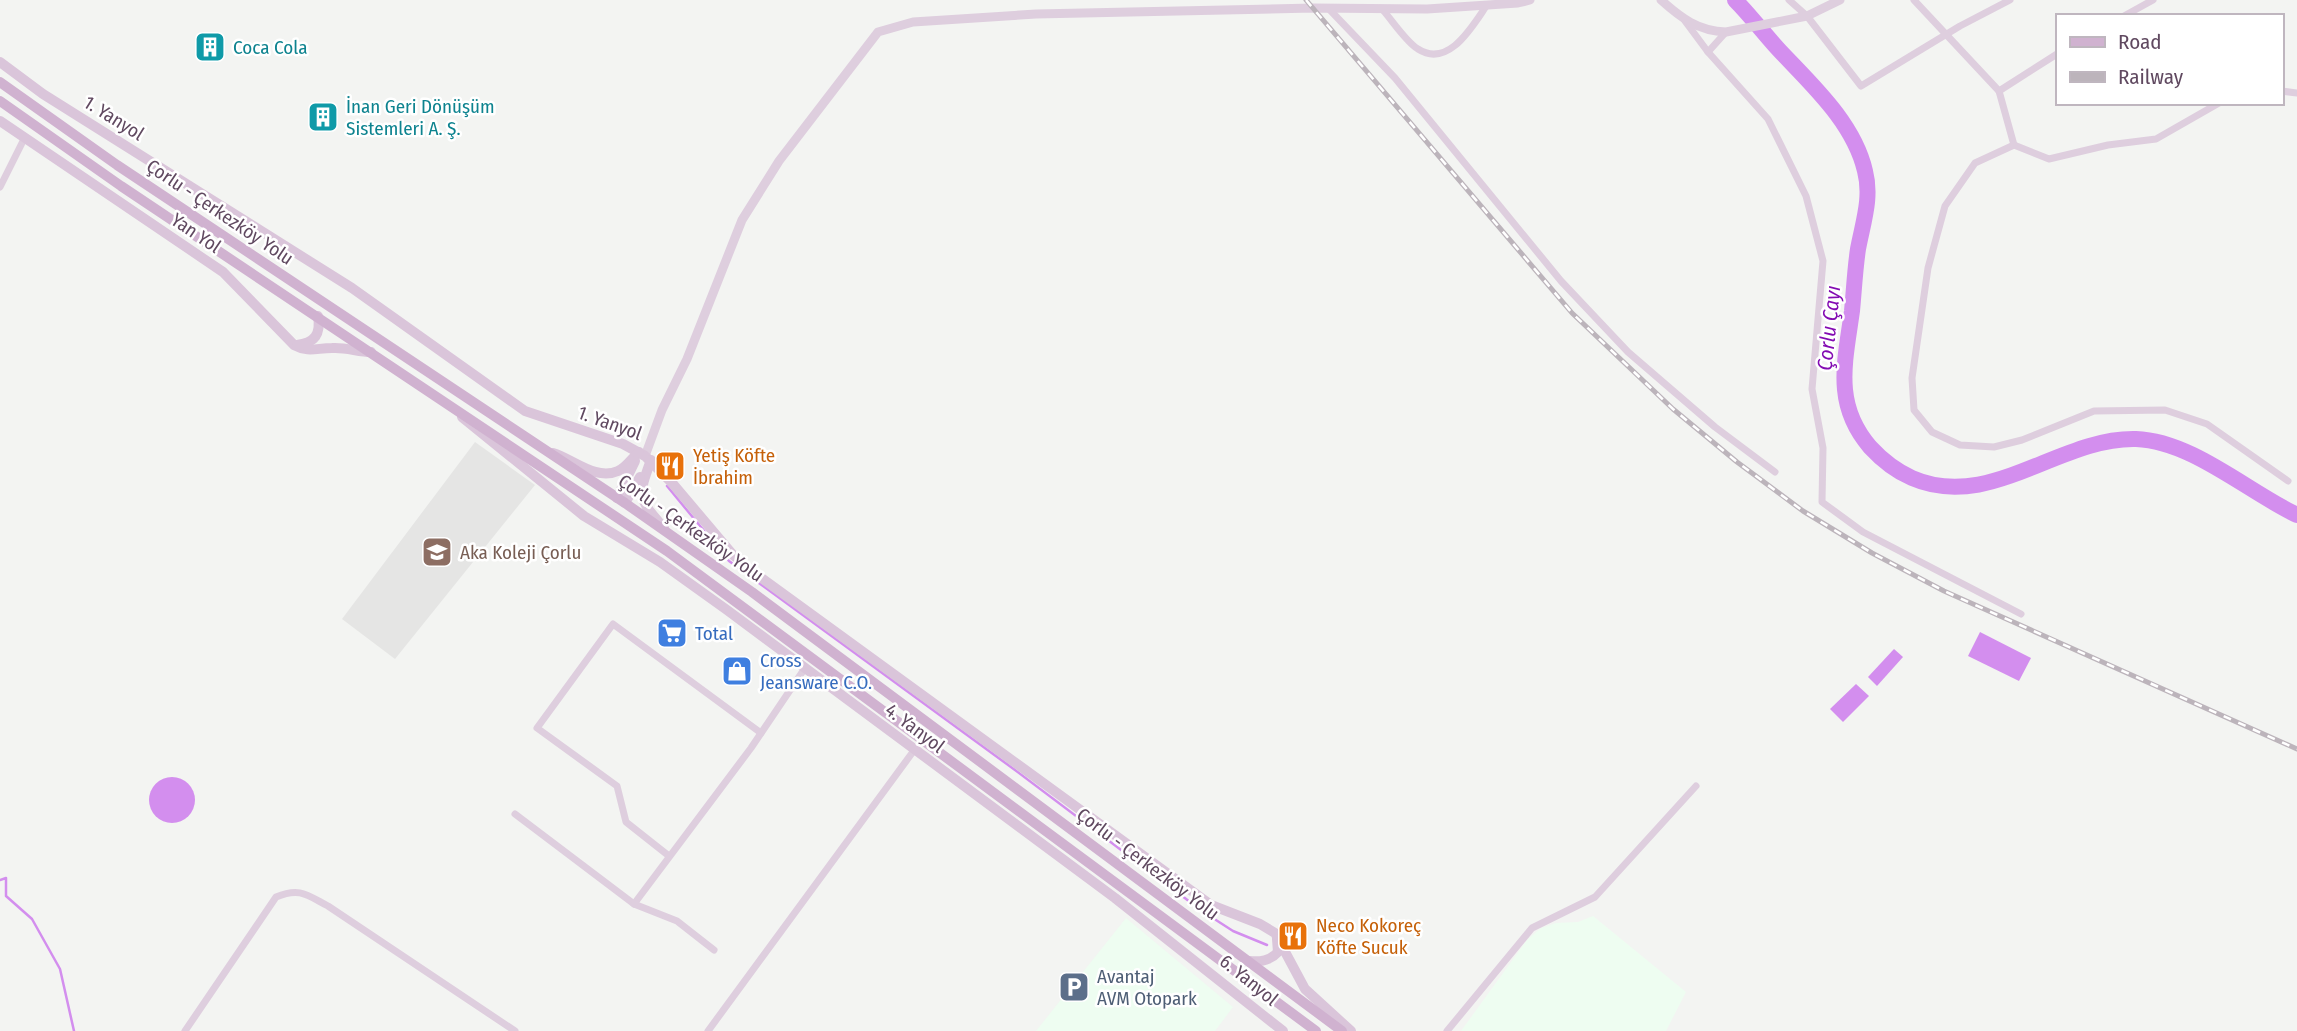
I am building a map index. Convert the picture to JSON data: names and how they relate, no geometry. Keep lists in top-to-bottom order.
{
  "streets": {
    "main road": [
      "1. Yanyol",
      "Çorlu - Çerkezköy Yolu",
      "Yan Yol",
      "4. Yanyol",
      "6. Yanyol"
    ]
  },
  "crossings": [
    ["Çorlu - Çerkezköy Yolu", "4. Yanyol"],
    ["4. Yanyol", "6. Yanyol"]
  ],
  "water": ["Çorlu Çayı"],
  "places": {
    "building": ["Coca Cola", "İnan Geri Dönüşüm Sistemleri A. Ş."],
    "restaurant": ["Yetiş Köfte İbrahim", "Neco Kokoreç Köfte Sucuk"],
    "school or university": ["Aka Koleji Çorlu"],
    "supermarket": ["Total"],
    "shop": ["Cross Jeansware C.O."],
    "parking": ["Avantaj AVM Otopark"]
  },
  "legend": ["Road", "Railway"]
}
